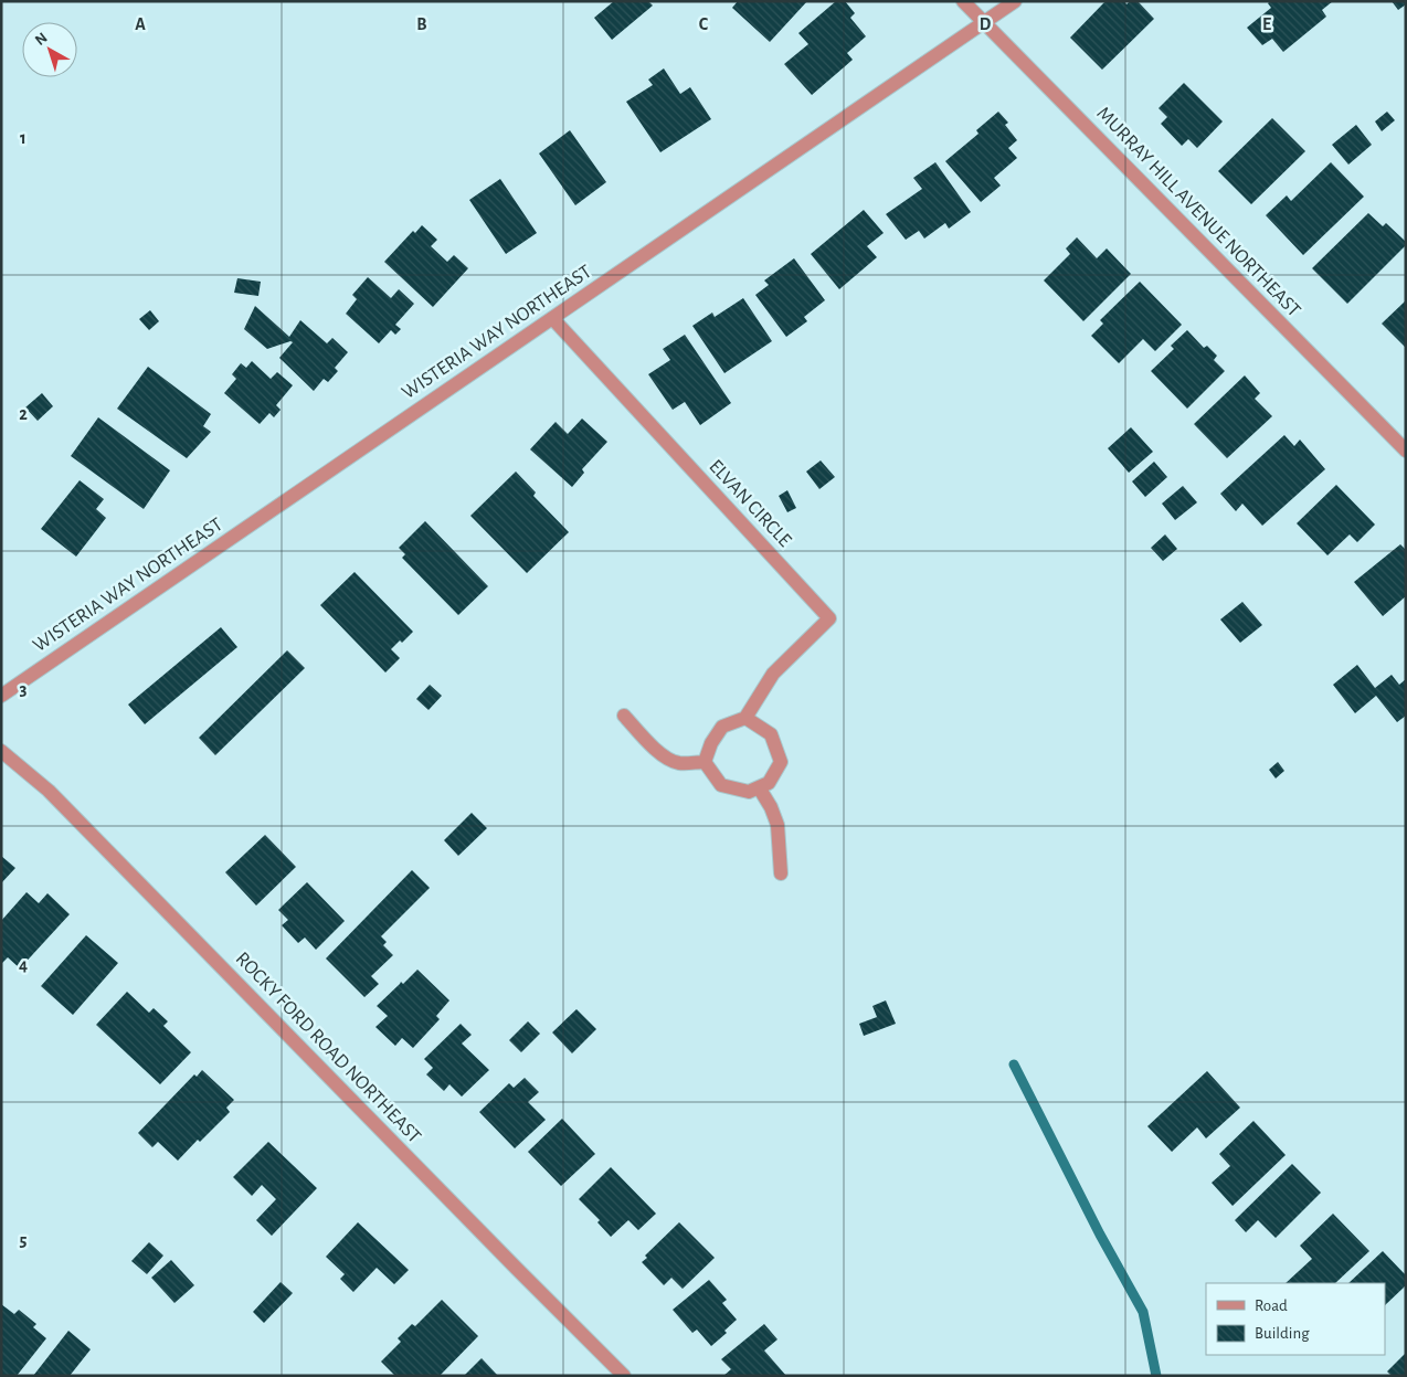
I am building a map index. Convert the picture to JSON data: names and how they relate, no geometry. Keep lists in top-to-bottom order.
{
  "streets": {
    "street": [
      "MURRAY HILL AVENUE NORTHEAST",
      "WISTERIA WAY NORTHEAST",
      "ELVAN CIRCLE",
      "ROCKY FORD ROAD NORTHEAST"
    ]
  },
  "crossings": [
    ["MURRAY HILL AVENUE NORTHEAST", "WISTERIA WAY NORTHEAST"],
    ["WISTERIA WAY NORTHEAST", "ELVAN CIRCLE"]
  ],
  "legend": ["Road", "Building"],
  "north": "top left",
  "grid": {
    "columns": [
      "A",
      "B",
      "C",
      "D",
      "E"
    ],
    "rows": [
      "1",
      "2",
      "3",
      "4",
      "5"
    ]
  }
}
